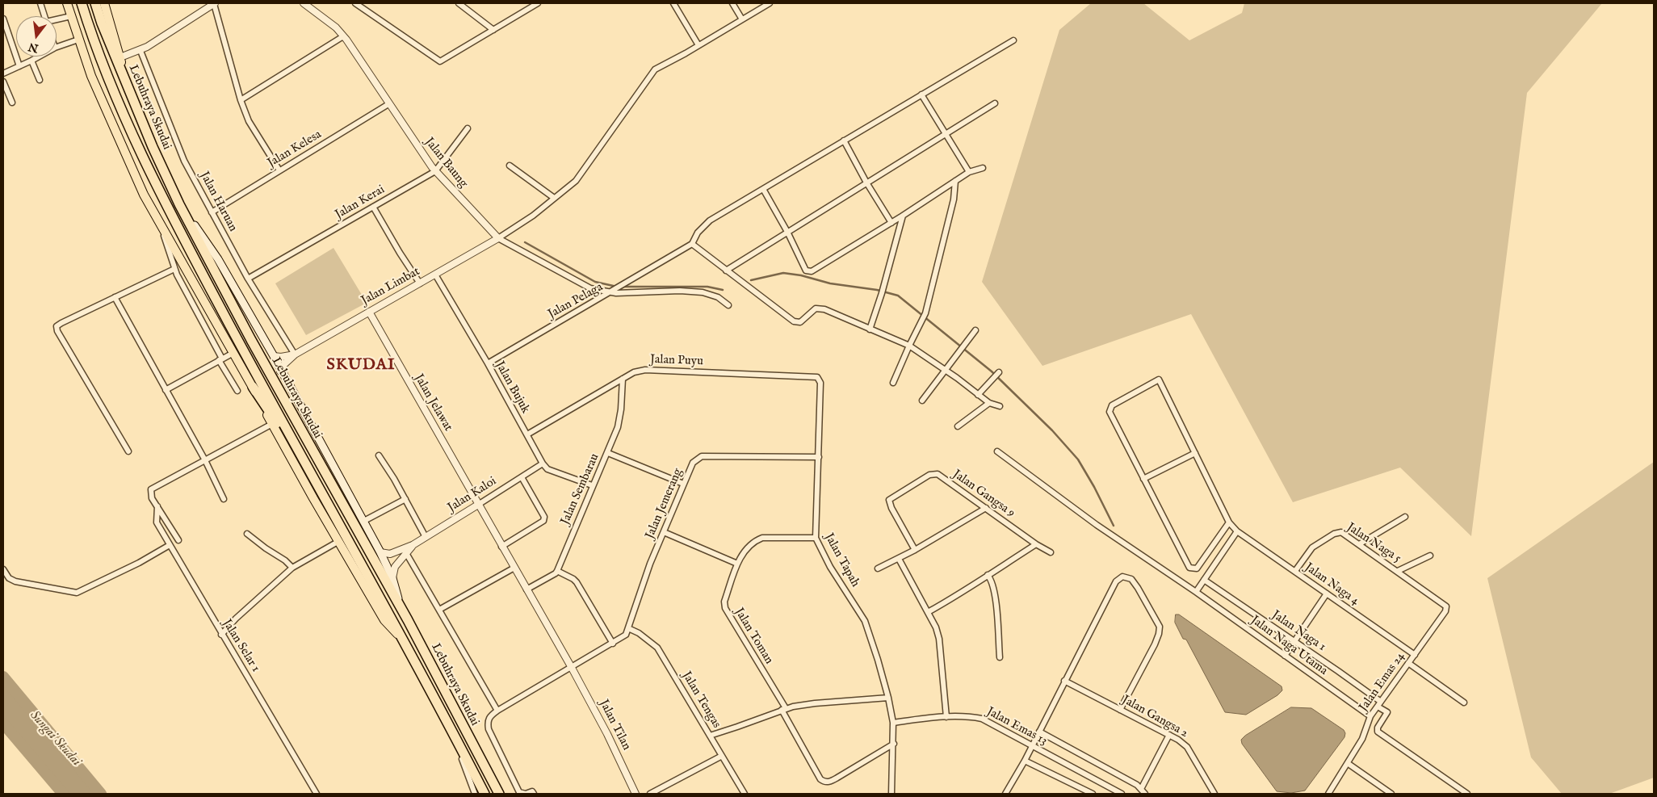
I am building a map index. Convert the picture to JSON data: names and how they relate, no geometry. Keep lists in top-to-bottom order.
{
  "streets": {
    "highway": ["Lebuhraya Skudai"],
    "street": [
      "Jalan Kelesa",
      "Jalan Baung",
      "Jalan Haruan",
      "Jalan Kerai",
      "Jalan Limbat",
      "Jalan Pelaga",
      "Jalan Puyu",
      "Jalan Bujuk",
      "Jalan Jelawat",
      "Jalan Sembarau",
      "Jalan Gangsa 9",
      "Jalan Kaloi",
      "Jalan Jemerang",
      "Jalan Naga 5",
      "Jalan Tapah",
      "Jalan Naga 4",
      "Jalan Naga 1",
      "Jalan Toman",
      "Jalan Selar 1",
      "Jalan Naga Utama",
      "Jalan Emas 24",
      "Jalan Tengas",
      "Jalan Gangsa 2",
      "Jalan Tilan",
      "Jalan Emas 13"
    ]
  },
  "crossings": [
    ["Jalan Kelesa", "Jalan Baung"],
    ["Jalan Kelesa", "Jalan Haruan"],
    ["Jalan Baung", "Jalan Kerai"],
    ["Jalan Baung", "Jalan Limbat"],
    ["Jalan Baung", "Jalan Pelaga"],
    ["Jalan Haruan", "Jalan Kerai"],
    ["Jalan Haruan", "Jalan Limbat"],
    ["Jalan Limbat", "Jalan Bujuk"],
    ["Jalan Limbat", "Jalan Jelawat"],
    ["Jalan Pelaga", "Jalan Bujuk"],
    ["Jalan Puyu", "Jalan Bujuk"],
    ["Jalan Puyu", "Jalan Sembarau"],
    ["Jalan Puyu", "Jalan Tapah"],
    ["Jalan Bujuk", "Jalan Kaloi"],
    ["Jalan Jelawat", "Jalan Kaloi"],
    ["Jalan Jelawat", "Jalan Tilan"],
    ["Jalan Jemerang", "Jalan Tapah"],
    ["Jalan Jemerang", "Jalan Tengas"],
    ["Jalan Naga 5", "Jalan Naga 4"],
    ["Jalan Naga 5", "Jalan Emas 24"],
    ["Jalan Tapah", "Jalan Toman"],
    ["Jalan Tapah", "Jalan Emas 13"],
    ["Jalan Naga 4", "Jalan Emas 24"],
    ["Jalan Naga 1", "Jalan Emas 24"],
    ["Jalan Naga Utama", "Jalan Emas 24"]
  ],
  "districts": ["SKUDAI"],
  "water": ["Sungai Skudai"],
  "north": "bottom"
}
